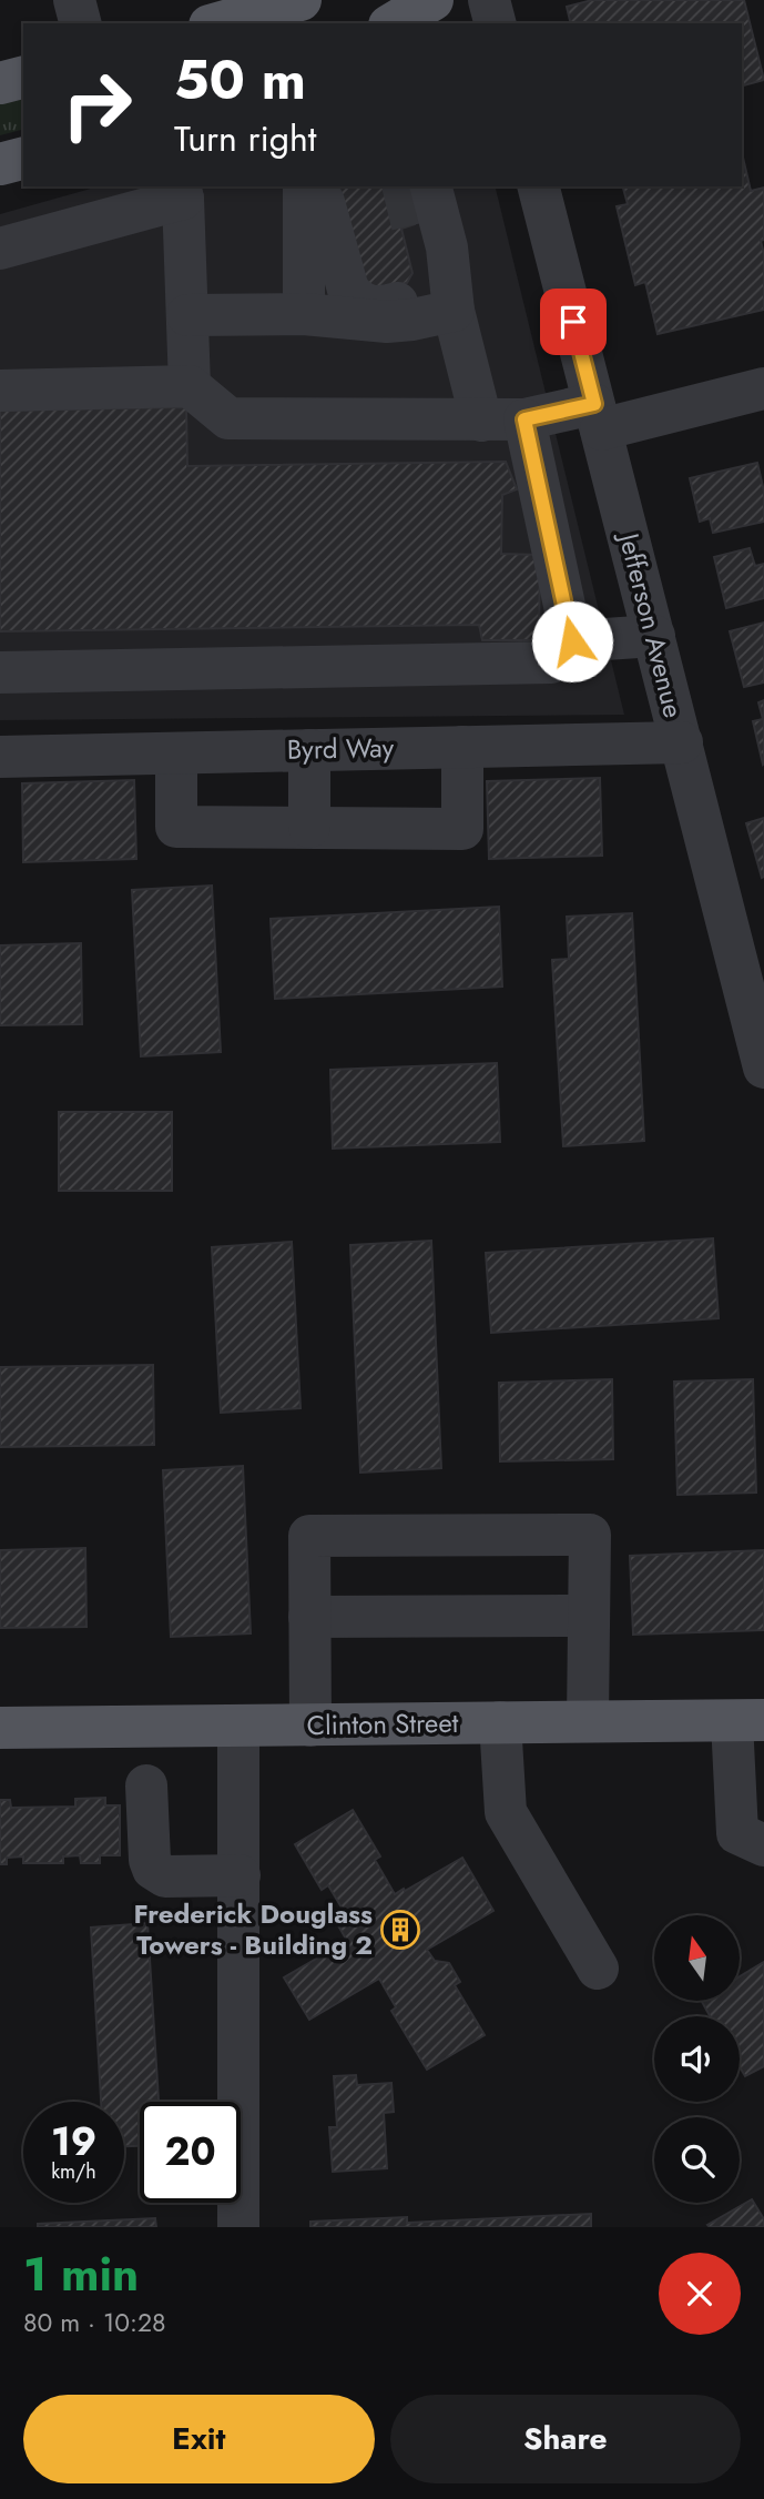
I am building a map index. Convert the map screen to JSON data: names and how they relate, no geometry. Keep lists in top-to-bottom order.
{
  "streets": {
    "main road": ["Clinton Street"],
    "street": ["Jefferson Avenue", "Byrd Way"]
  },
  "crossings": [
    ["Jefferson Avenue", "Byrd Way"]
  ],
  "places": {
    "building": ["Frederick Douglass Towers - Building 2"]
  },
  "north": "top",
  "page": {
    "turn": ["50 m", "Turn right"],
    "speed": "19 km/h",
    "limit": "20",
    "heading": ["1 min", "80 m · 10:28"],
    "buttons": ["Exit", "Share"]
  }
}
